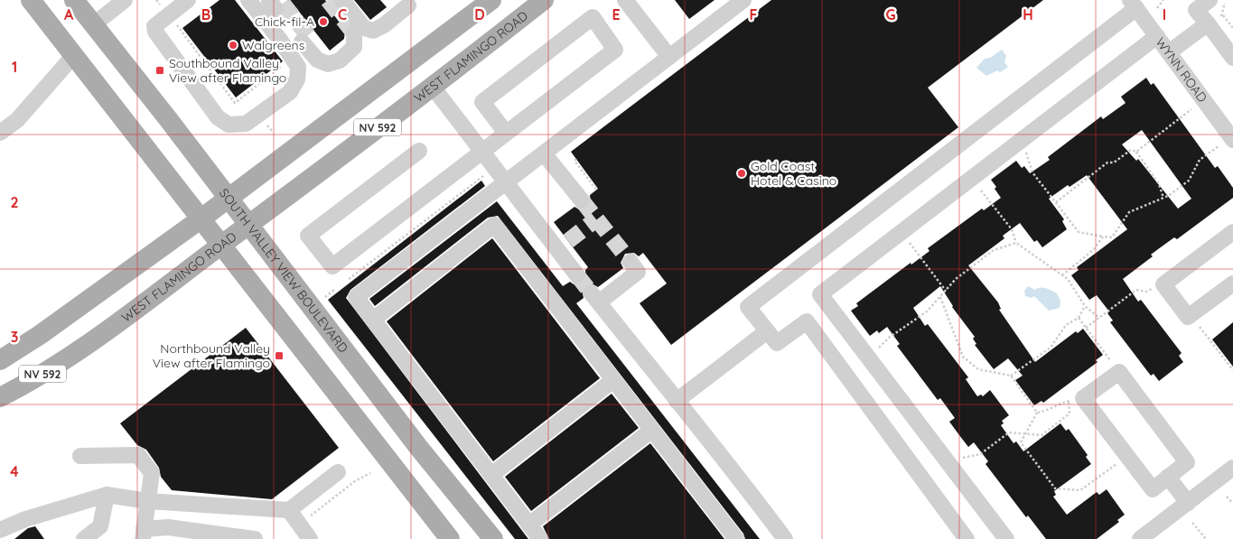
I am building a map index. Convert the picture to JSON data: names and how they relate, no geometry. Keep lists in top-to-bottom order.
{
  "streets": {
    "main road": ["WEST FLAMINGO ROAD", "NV 592", "SOUTH VALLEY VIEW BOULEVARD"],
    "street": ["WYNN ROAD"]
  },
  "crossings": [
    ["WEST FLAMINGO ROAD", "SOUTH VALLEY VIEW BOULEVARD"],
    ["NV 592", "SOUTH VALLEY VIEW BOULEVARD"]
  ],
  "places": {
    "other": ["Chick-fil-A", "Walgreens", "Gold Coast Hotel & Casino"],
    "transit": ["Southbound Valley View after Flamingo", "Northbound Valley View after Flamingo"]
  },
  "grid": {
    "columns": [
      "A",
      "B",
      "C",
      "D",
      "E",
      "F",
      "G",
      "H",
      "I"
    ],
    "rows": [
      "1",
      "2",
      "3",
      "4"
    ]
  }
}
